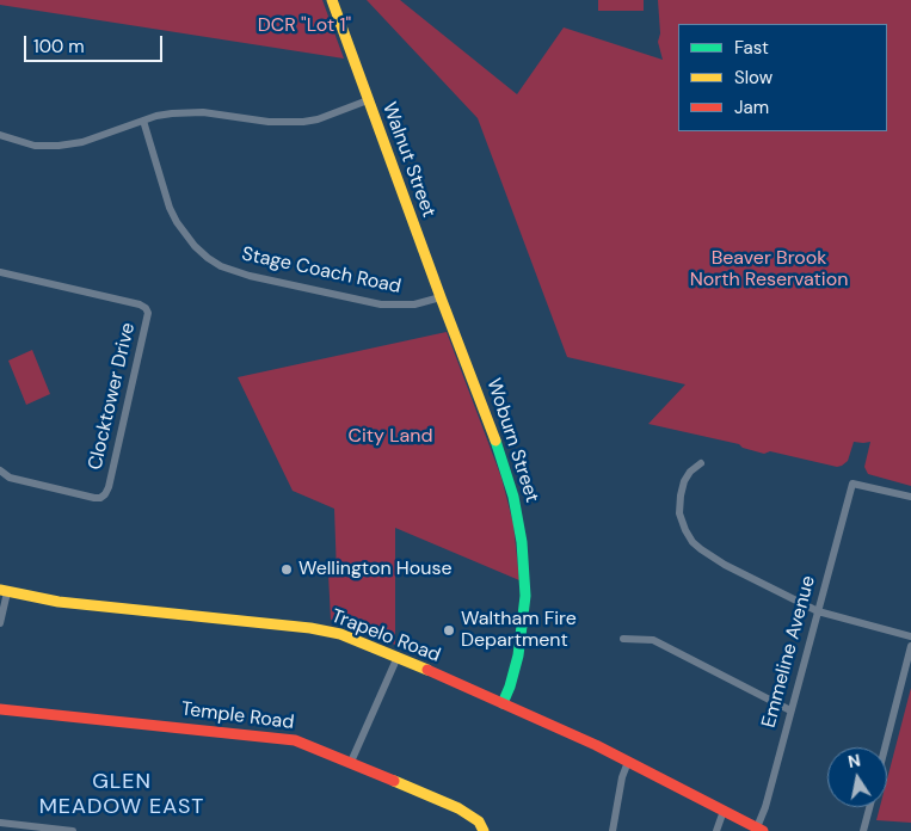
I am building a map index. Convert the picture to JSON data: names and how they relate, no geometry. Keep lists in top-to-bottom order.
{
  "streets": {
    "street": [
      "Walnut Street",
      "Stage Coach Road",
      "Clocktower Drive",
      "Woburn Street",
      "Trapelo Road",
      "Emmeline Avenue",
      "Temple Road"
    ]
  },
  "crossings": [
    ["Walnut Street", "Stage Coach Road"],
    ["Walnut Street", "Woburn Street"],
    ["Woburn Street", "Trapelo Road"],
    ["Trapelo Road", "Emmeline Avenue"]
  ],
  "districts": ["GLEN MEADOW EAST"],
  "parks": ["DCR \"Lot 1\"", "Beaver Brook North Reservation", "City Land"],
  "places": ["Wellington House", "Waltham Fire Department"],
  "legend": ["Fast", "Slow", "Jam"],
  "scale_bar": "100 m",
  "north": "top"
}
